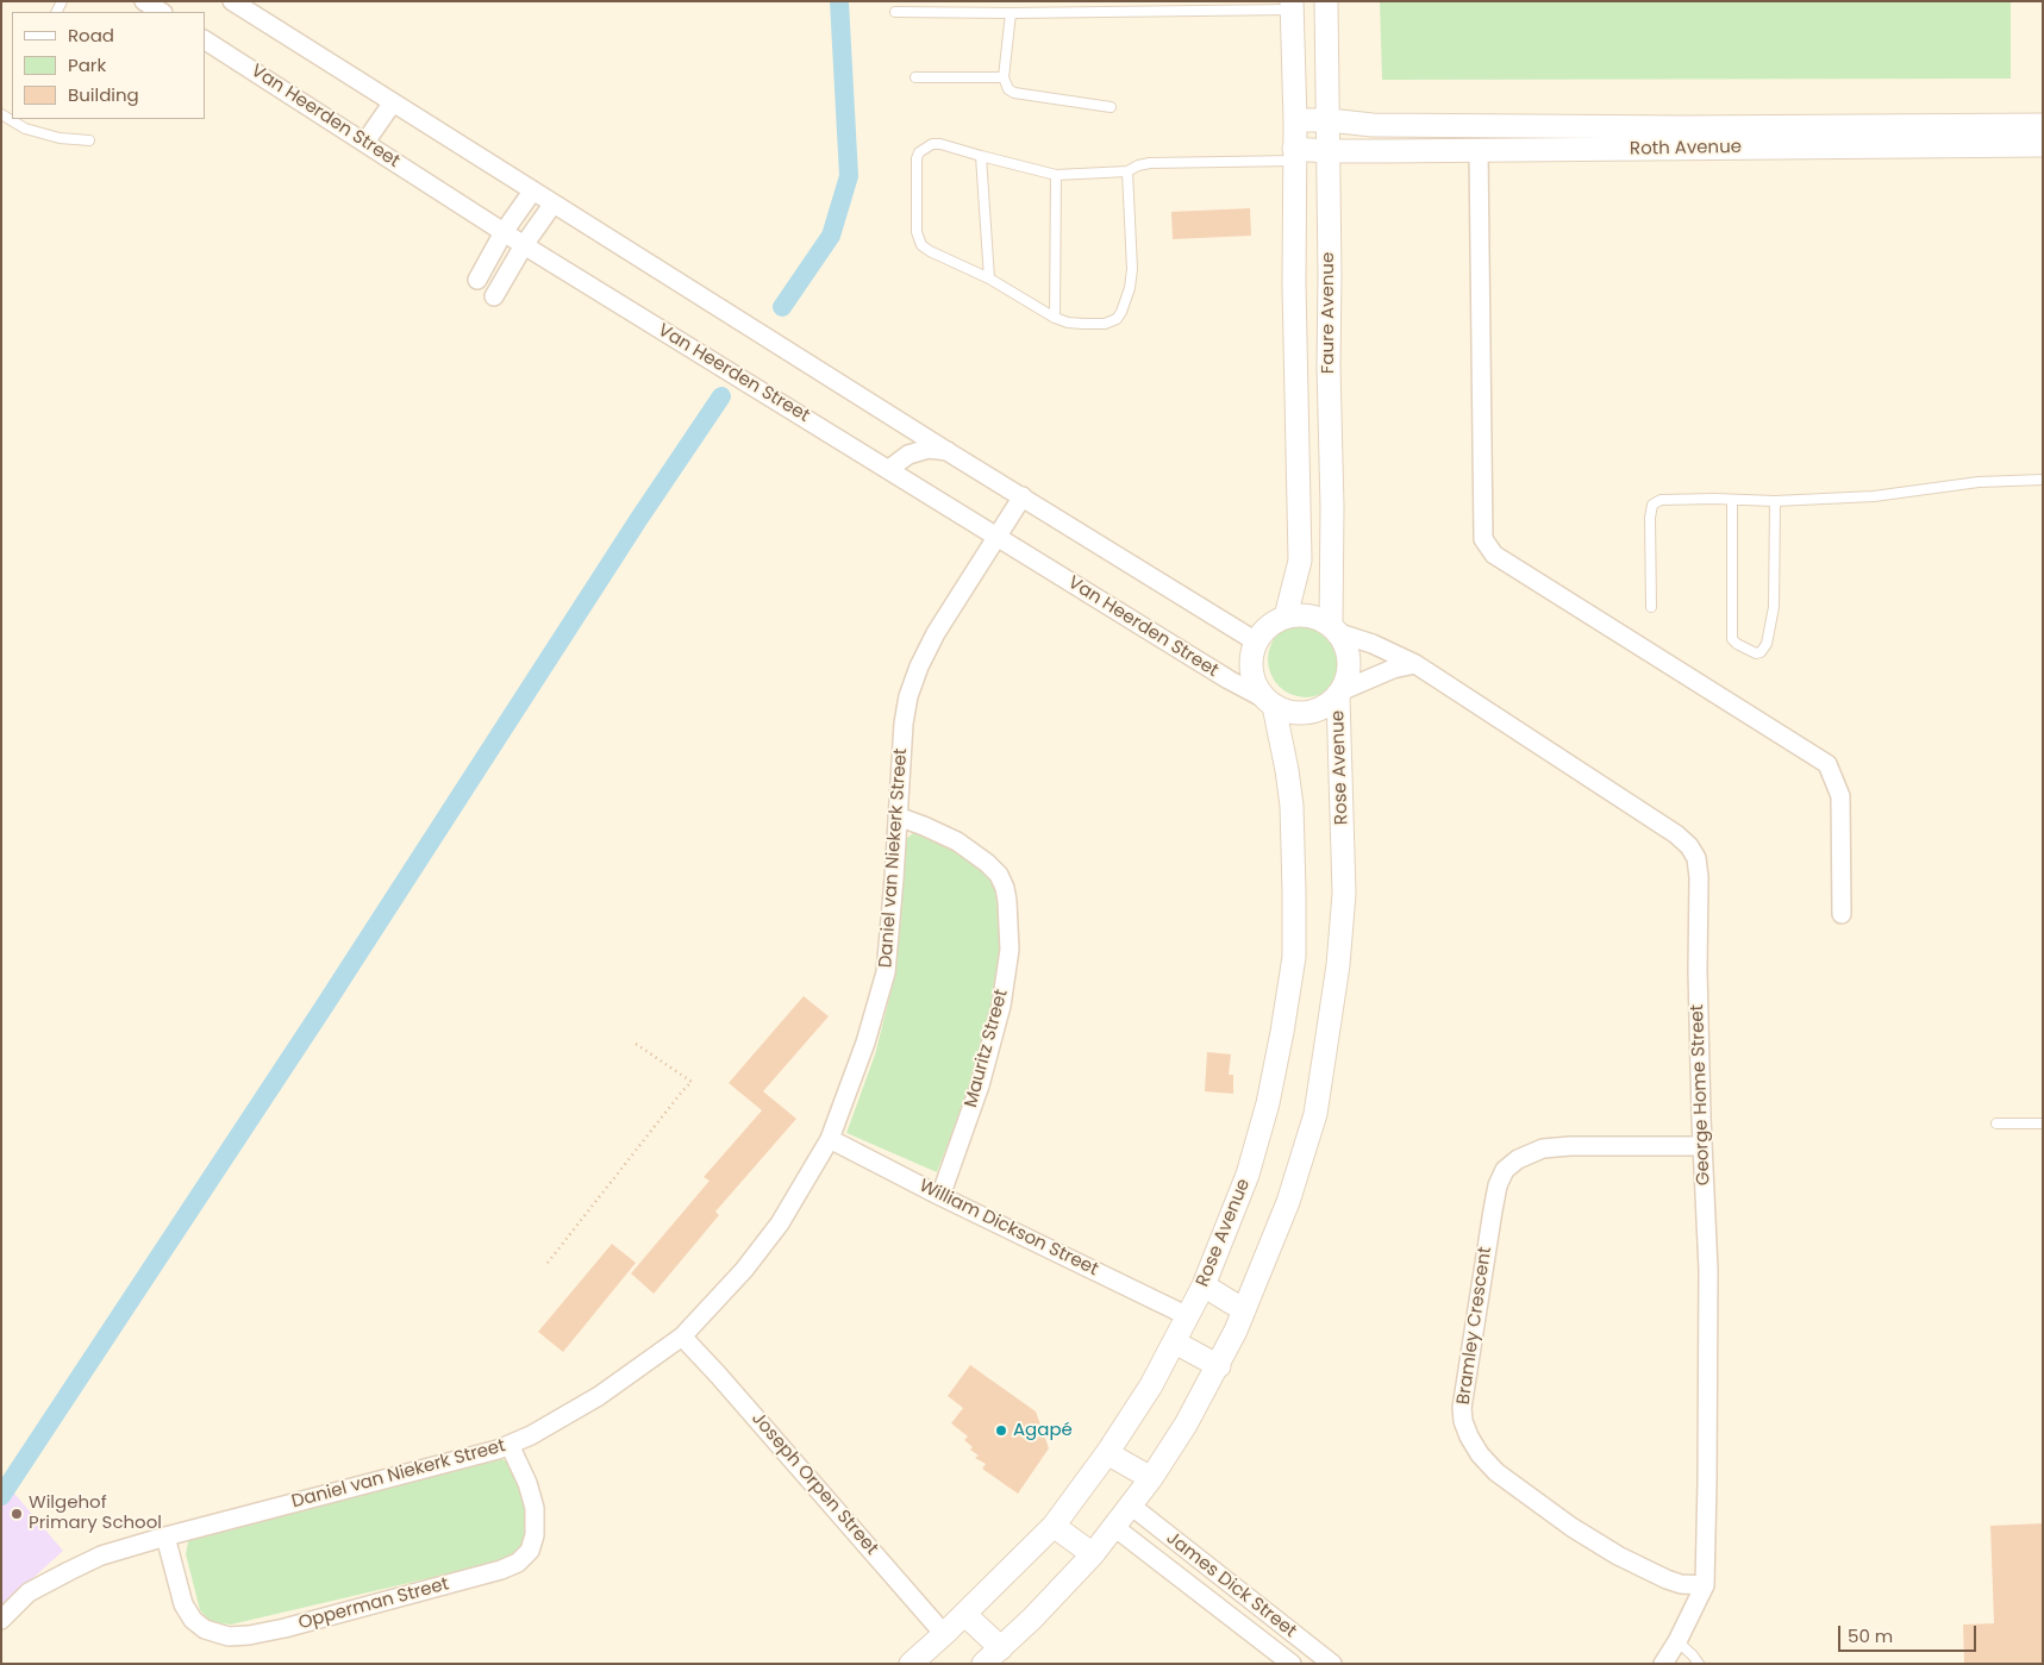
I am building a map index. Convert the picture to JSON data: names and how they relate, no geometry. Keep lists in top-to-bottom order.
{
  "streets": {
    "street": [
      "Van Heerden Street",
      "Roth Avenue",
      "Faure Avenue",
      "Rose Avenue",
      "Daniel van Niekerk Street",
      "Mauritz Street",
      "George Home Street",
      "William Dickson Street",
      "Bramley Crescent",
      "Joseph Orpen Street",
      "James Dick Street",
      "Opperman Street"
    ]
  },
  "crossings": [
    ["Van Heerden Street", "Faure Avenue"],
    ["Van Heerden Street", "Rose Avenue"],
    ["Van Heerden Street", "Daniel van Niekerk Street"],
    ["Van Heerden Street", "George Home Street"],
    ["Roth Avenue", "Faure Avenue"],
    ["Faure Avenue", "Rose Avenue"],
    ["Faure Avenue", "George Home Street"],
    ["Rose Avenue", "George Home Street"],
    ["Rose Avenue", "William Dickson Street"],
    ["Rose Avenue", "Joseph Orpen Street"],
    ["Rose Avenue", "James Dick Street"],
    ["Daniel van Niekerk Street", "Mauritz Street"],
    ["Daniel van Niekerk Street", "William Dickson Street"],
    ["Daniel van Niekerk Street", "Joseph Orpen Street"],
    ["Daniel van Niekerk Street", "Opperman Street"],
    ["Mauritz Street", "William Dickson Street"],
    ["George Home Street", "Bramley Crescent"]
  ],
  "places": ["Agapé", "Wilgehof Primary School"],
  "legend": ["Road", "Park", "Building"],
  "scale_bar": "50 m"
}
